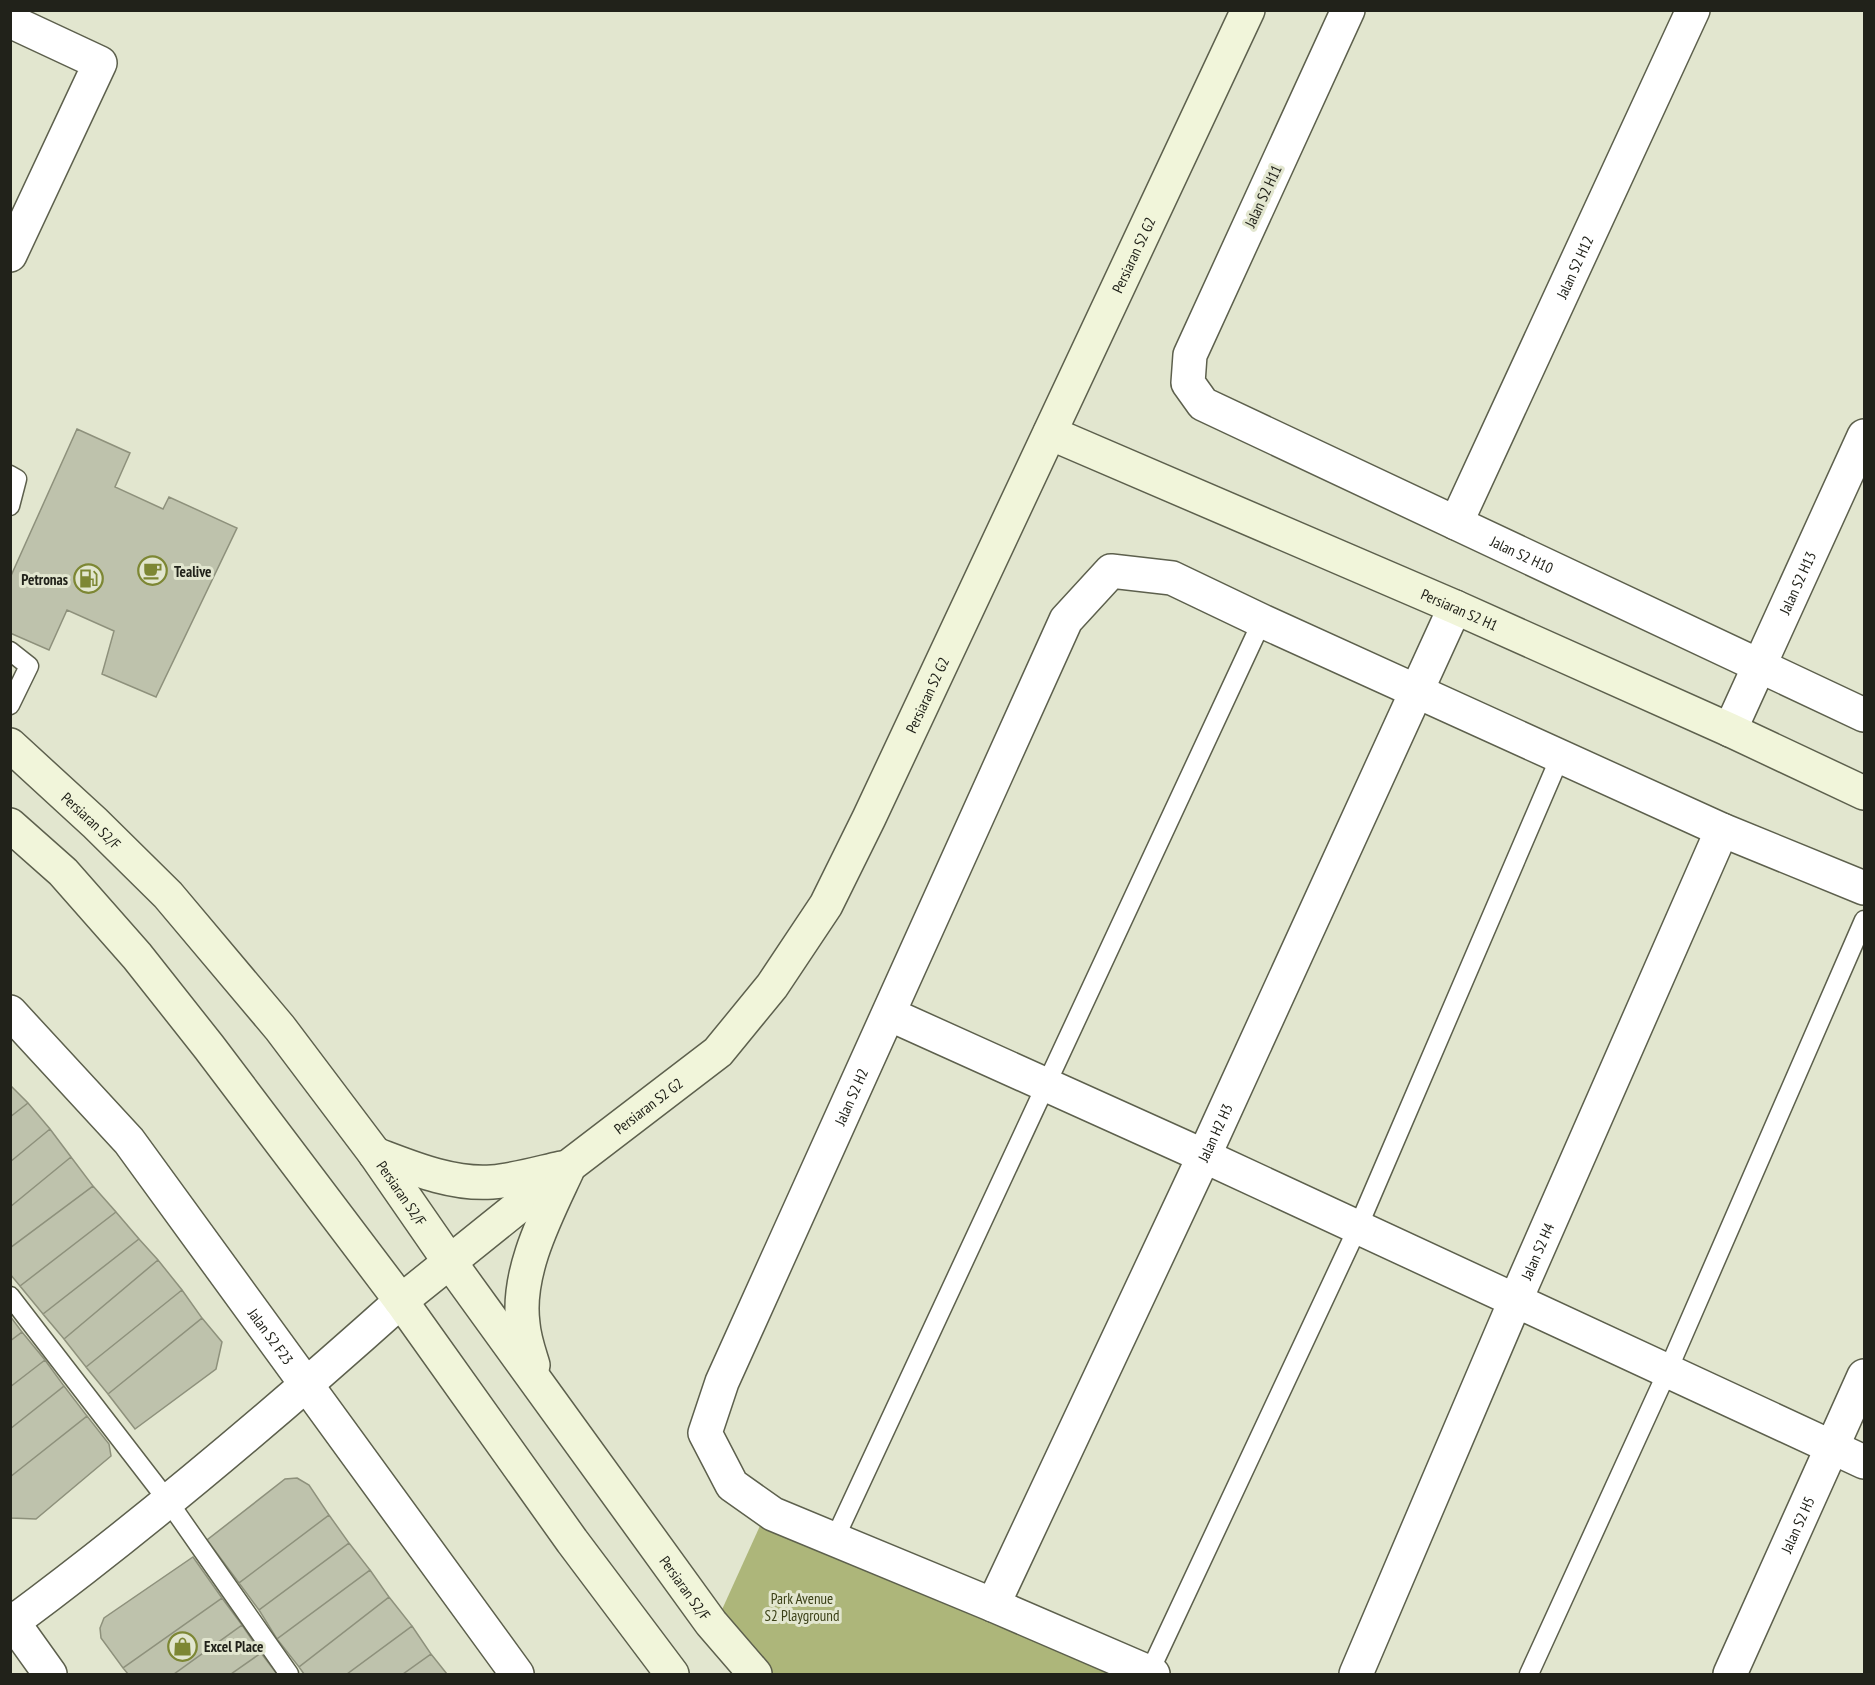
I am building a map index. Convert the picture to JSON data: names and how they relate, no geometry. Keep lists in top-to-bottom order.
{
  "streets": {
    "main road": ["Persiaran S2 G2", "Persiaran S2 H1", "Persiaran S2/F"],
    "street": [
      "Jalan S2 H11",
      "Jalan S2 H12",
      "Jalan S2 H10",
      "Jalan S2 H13",
      "Jalan S2 H2",
      "Jalan H2 H3",
      "Jalan S2 H4",
      "Jalan S2 F23",
      "Jalan S2 H5"
    ]
  },
  "crossings": [
    ["Jalan S2 H11", "Jalan S2 H10"],
    ["Persiaran S2 G2", "Persiaran S2 H1"],
    ["Persiaran S2 G2", "Persiaran S2/F"],
    ["Jalan S2 H12", "Jalan S2 H10"],
    ["Jalan S2 H10", "Jalan S2 H13"],
    ["Jalan S2 H13", "Persiaran S2 H1"],
    ["Persiaran S2 H1", "Jalan H2 H3"],
    ["Jalan S2 H2", "Jalan H2 H3"]
  ],
  "parks": ["Park Avenue S2 Playground"],
  "places": {
    "cafe": ["Tealive"],
    "fuel station": ["Petronas"],
    "shop": ["Excel Place"]
  }
}
